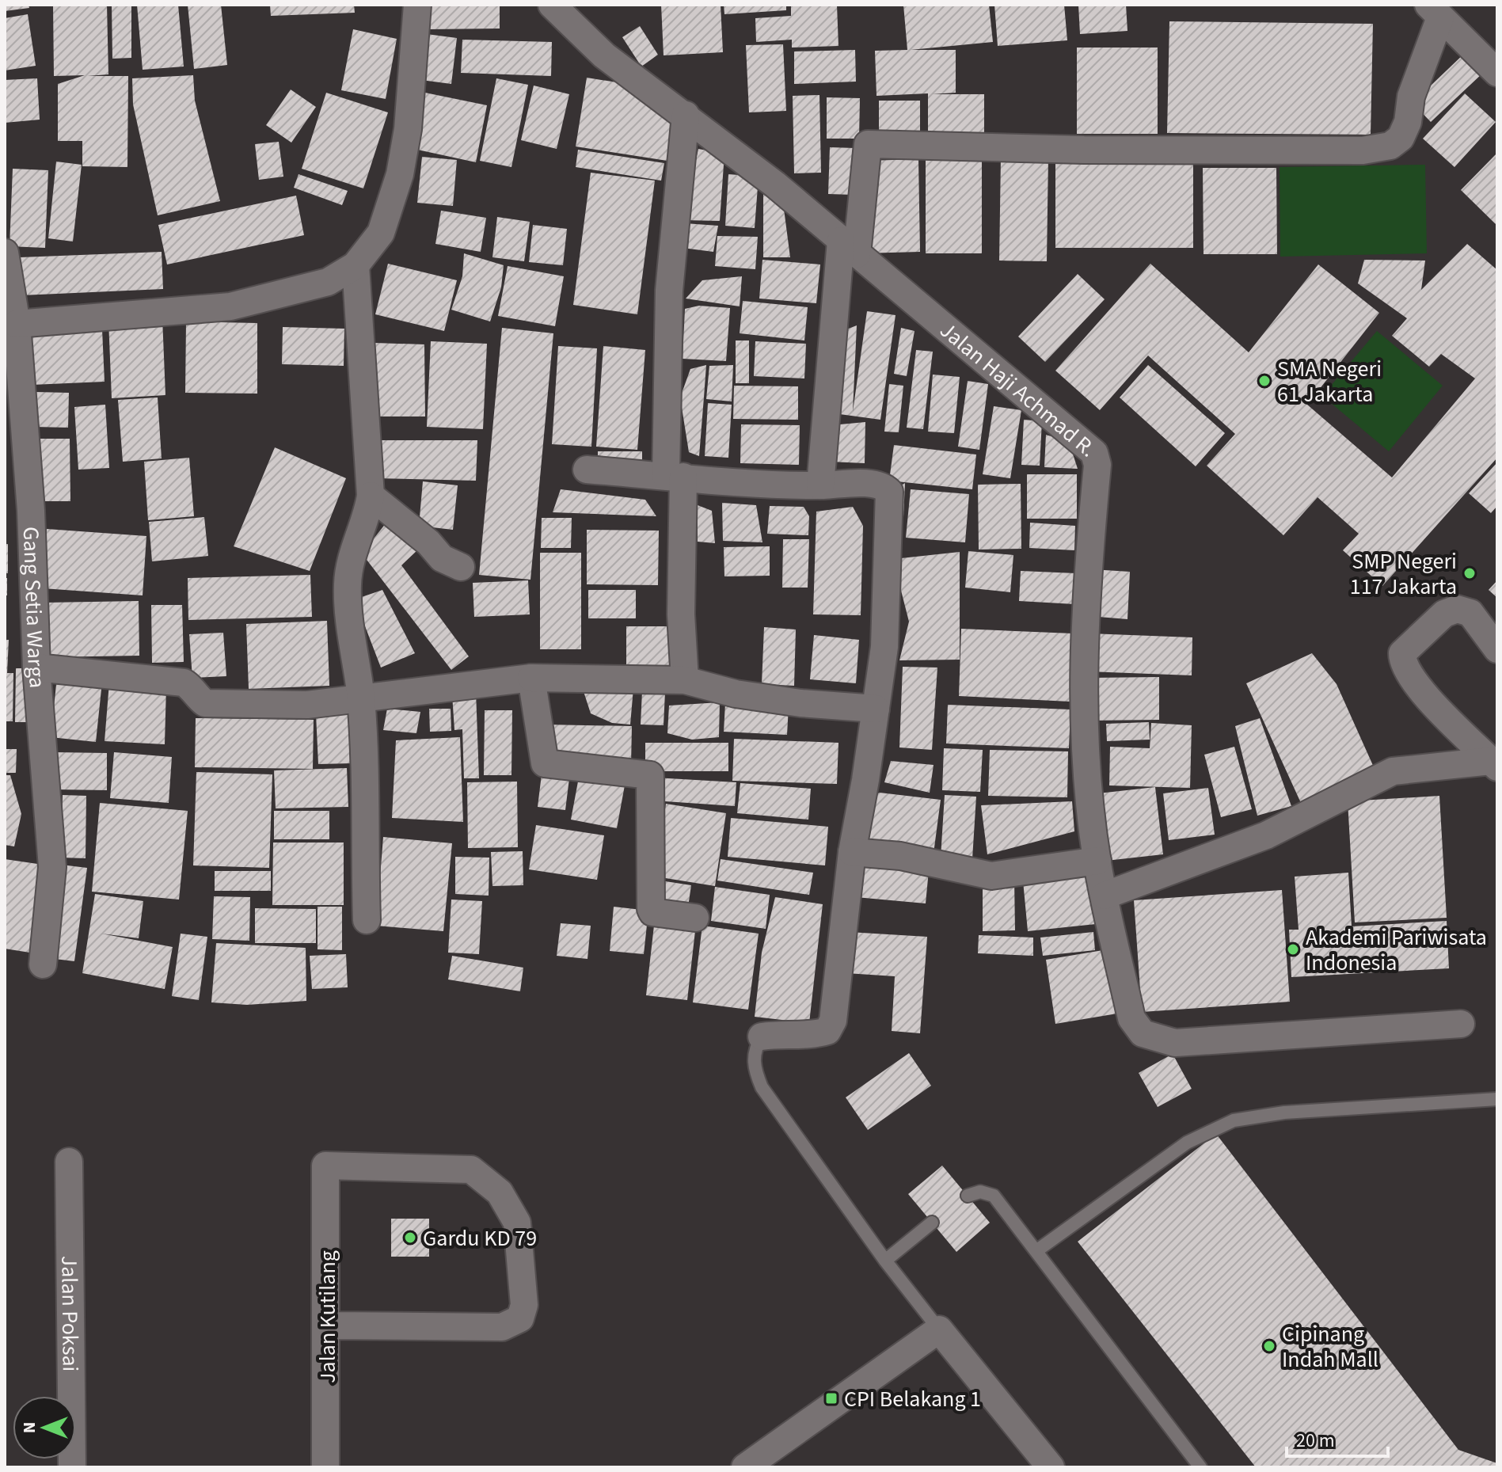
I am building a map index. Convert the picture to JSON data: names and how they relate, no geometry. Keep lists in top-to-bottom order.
{
  "streets": {
    "street": [
      "Jalan Haji Achmad R.",
      "Gang Setia Warga",
      "Jalan Poksai",
      "Jalan Kutilang"
    ]
  },
  "places": {
    "other": [
      "SMA Negeri 61 Jakarta",
      "SMP Negeri 117 Jakarta",
      "Akademi Pariwisata Indonesia",
      "Gardu KD 79",
      "Cipinang Indah Mall"
    ],
    "transit": ["CPI Belakang 1"]
  },
  "scale_bar": "20 m",
  "north": "left"
}
